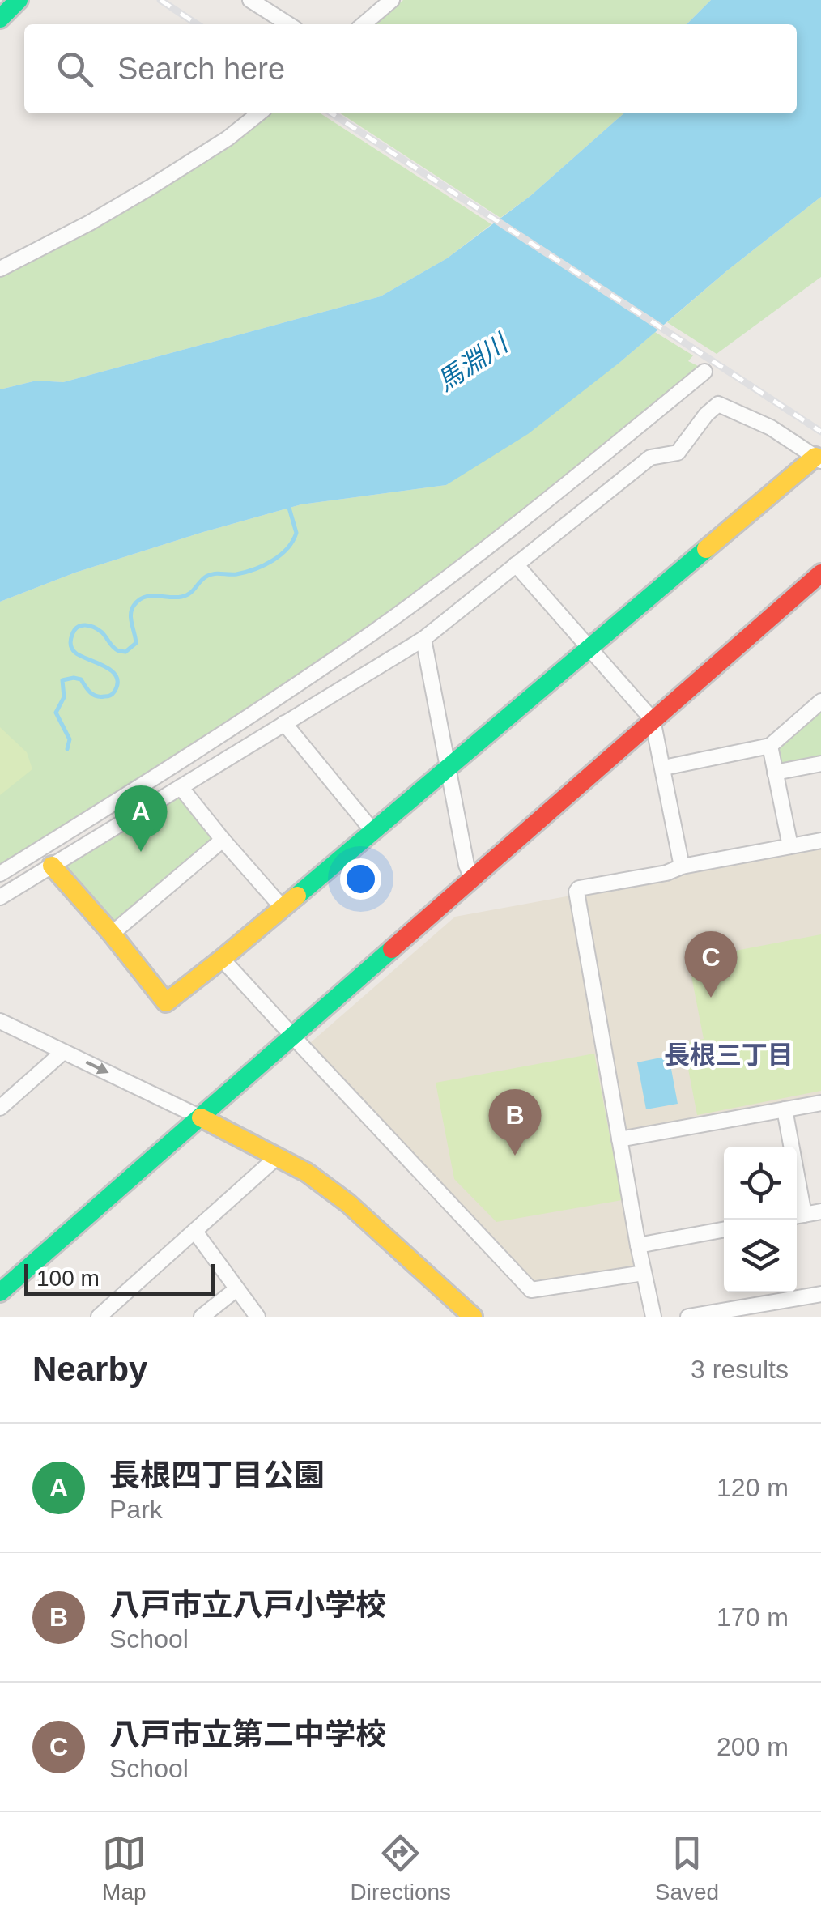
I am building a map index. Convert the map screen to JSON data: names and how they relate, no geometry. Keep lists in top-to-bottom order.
{
  "districts": ["長根三丁目"],
  "water": ["馬淵川"],
  "scale_bar": "100 m",
  "page": {
    "search": "Search here",
    "pins": ["A", "C", "B"],
    "scale": "100 m",
    "heading": ["Nearby", "3 results"],
    "list": [
      {
        "mark": "A",
        "name": "長根四丁目公園",
        "note": "Park",
        "value": "120 m"
      },
      {
        "mark": "B",
        "name": "八戸市立八戸小学校",
        "note": "School",
        "value": "170 m"
      },
      {
        "mark": "C",
        "name": "八戸市立第二中学校",
        "note": "School",
        "value": "200 m"
      }
    ],
    "nav": ["Map", "Directions", "Saved"]
  }
}
